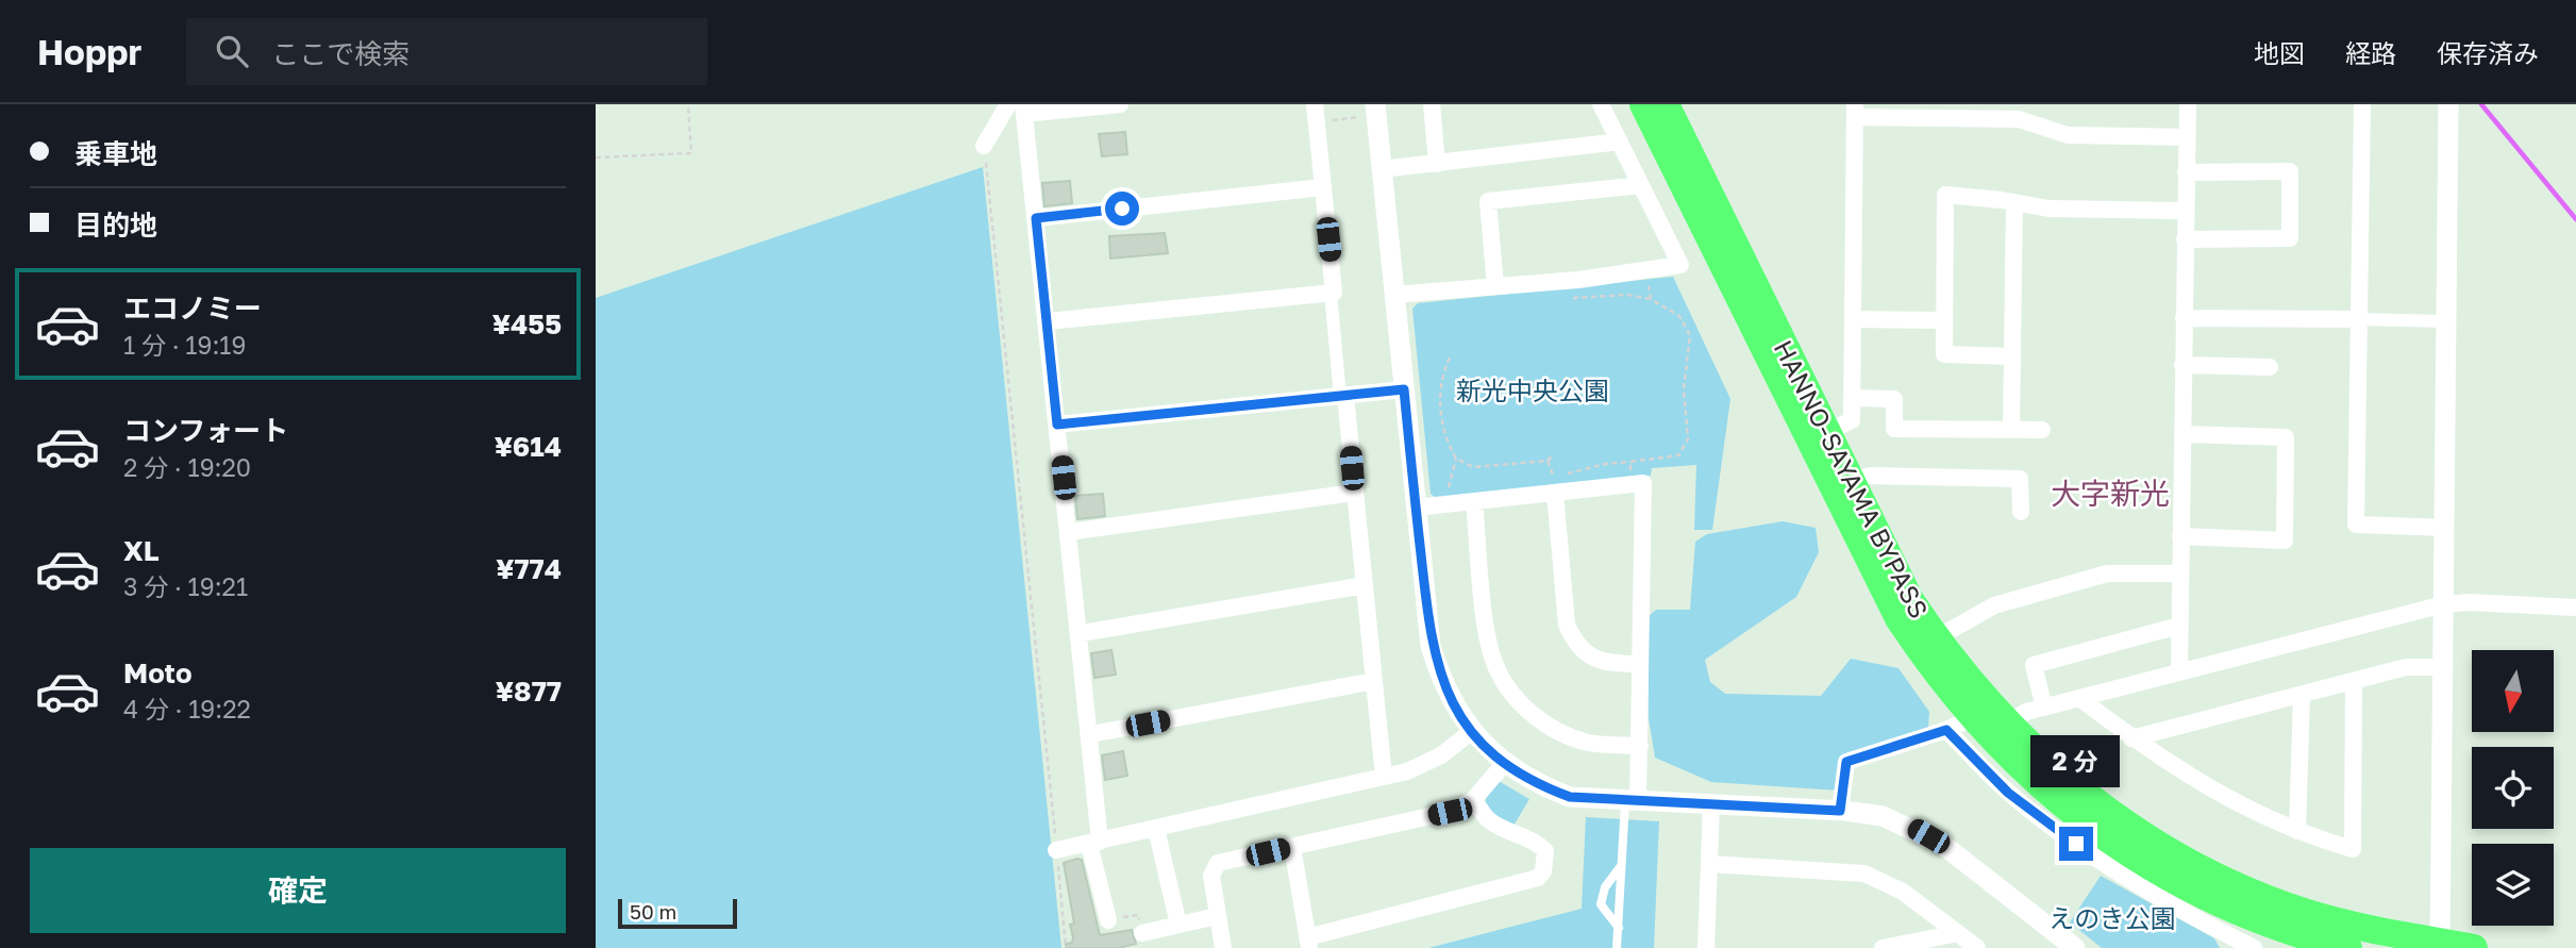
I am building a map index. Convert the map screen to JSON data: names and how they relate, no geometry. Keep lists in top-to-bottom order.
{
  "streets": {
    "highway": ["HANNO-SAYAMA BYPASS"]
  },
  "districts": ["大字新光"],
  "parks": ["新光中央公園", "えのき公園"],
  "scale_bar": "50 m",
  "north": "bottom",
  "page": {
    "header": "Hoppr",
    "search": "ここで検索",
    "nav": ["地図", "経路", "保存済み"],
    "banner": ["乗車地", "目的地"],
    "list": [
      {
        "name": "エコノミー",
        "note": "1 分 · 19:19",
        "value": "¥455"
      },
      {
        "name": "コンフォート",
        "note": "2 分 · 19:20",
        "value": "¥614"
      },
      {
        "name": "XL",
        "note": "3 分 · 19:21",
        "value": "¥774"
      },
      {
        "name": "Moto",
        "note": "4 分 · 19:22",
        "value": "¥877"
      }
    ],
    "bubble": "2 分",
    "buttons": "確定",
    "scale": "50 m"
  }
}
